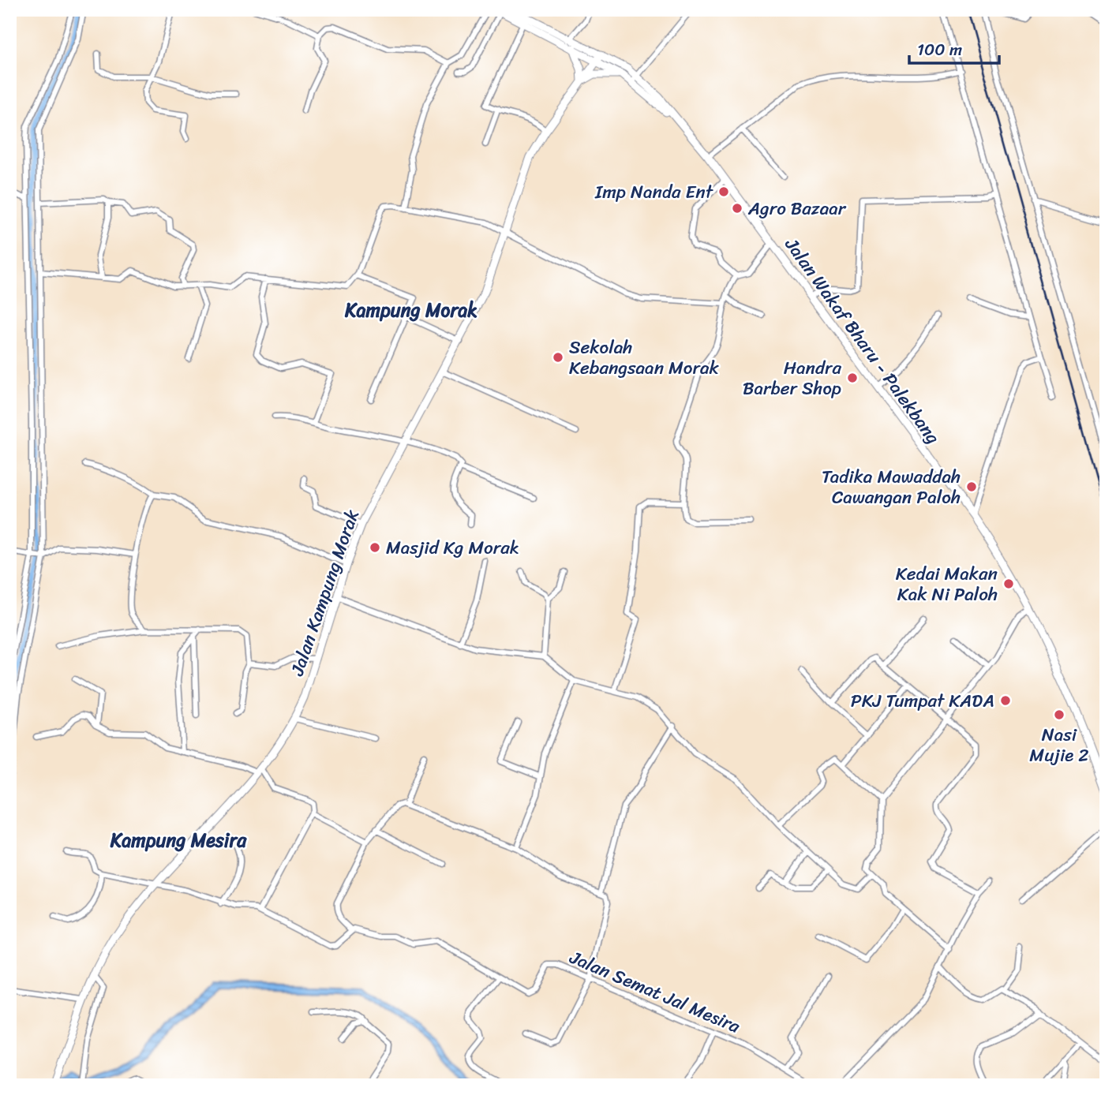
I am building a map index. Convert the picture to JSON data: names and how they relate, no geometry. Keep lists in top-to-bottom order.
{
  "streets": {
    "main road": ["Jalan Wakaf Bharu - Palekbang", "Jalan Kampung Morak"],
    "street": ["Jalan Semat Jal Mesira"]
  },
  "crossings": [
    ["Jalan Wakaf Bharu - Palekbang", "Jalan Kampung Morak"]
  ],
  "districts": ["Kampung Morak", "Kampung Mesira"],
  "places": [
    "Imp Nanda Ent",
    "Agro Bazaar",
    "Sekolah Kebangsaan Morak",
    "Handra Barber Shop",
    "Tadika Mawaddah Cawangan Paloh",
    "Masjid Kg Morak",
    "Kedai Makan Kak Ni Paloh",
    "PKJ Tumpat KADA",
    "Nasi Mujie 2"
  ],
  "scale_bar": "100 m"
}
